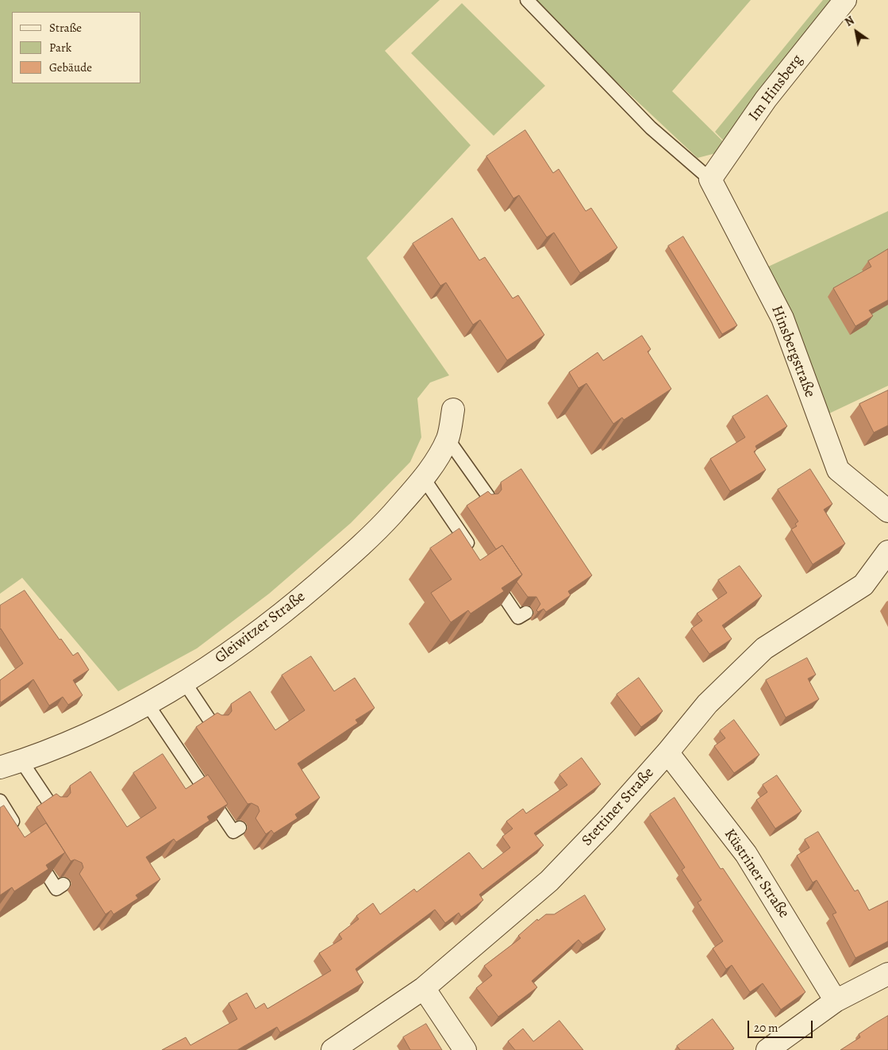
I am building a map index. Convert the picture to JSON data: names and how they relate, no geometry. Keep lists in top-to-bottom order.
{
  "streets": {
    "street": [
      "Im Hinsberg",
      "Hinsbergstraße",
      "Gleiwitzer Straße",
      "Stettiner Straße",
      "Küstriner Straße"
    ]
  },
  "crossings": [
    ["Im Hinsberg", "Hinsbergstraße"],
    ["Stettiner Straße", "Küstriner Straße"]
  ],
  "legend": ["Straße", "Park", "Gebäude"],
  "scale_bar": "20 m",
  "north": "top left"
}
